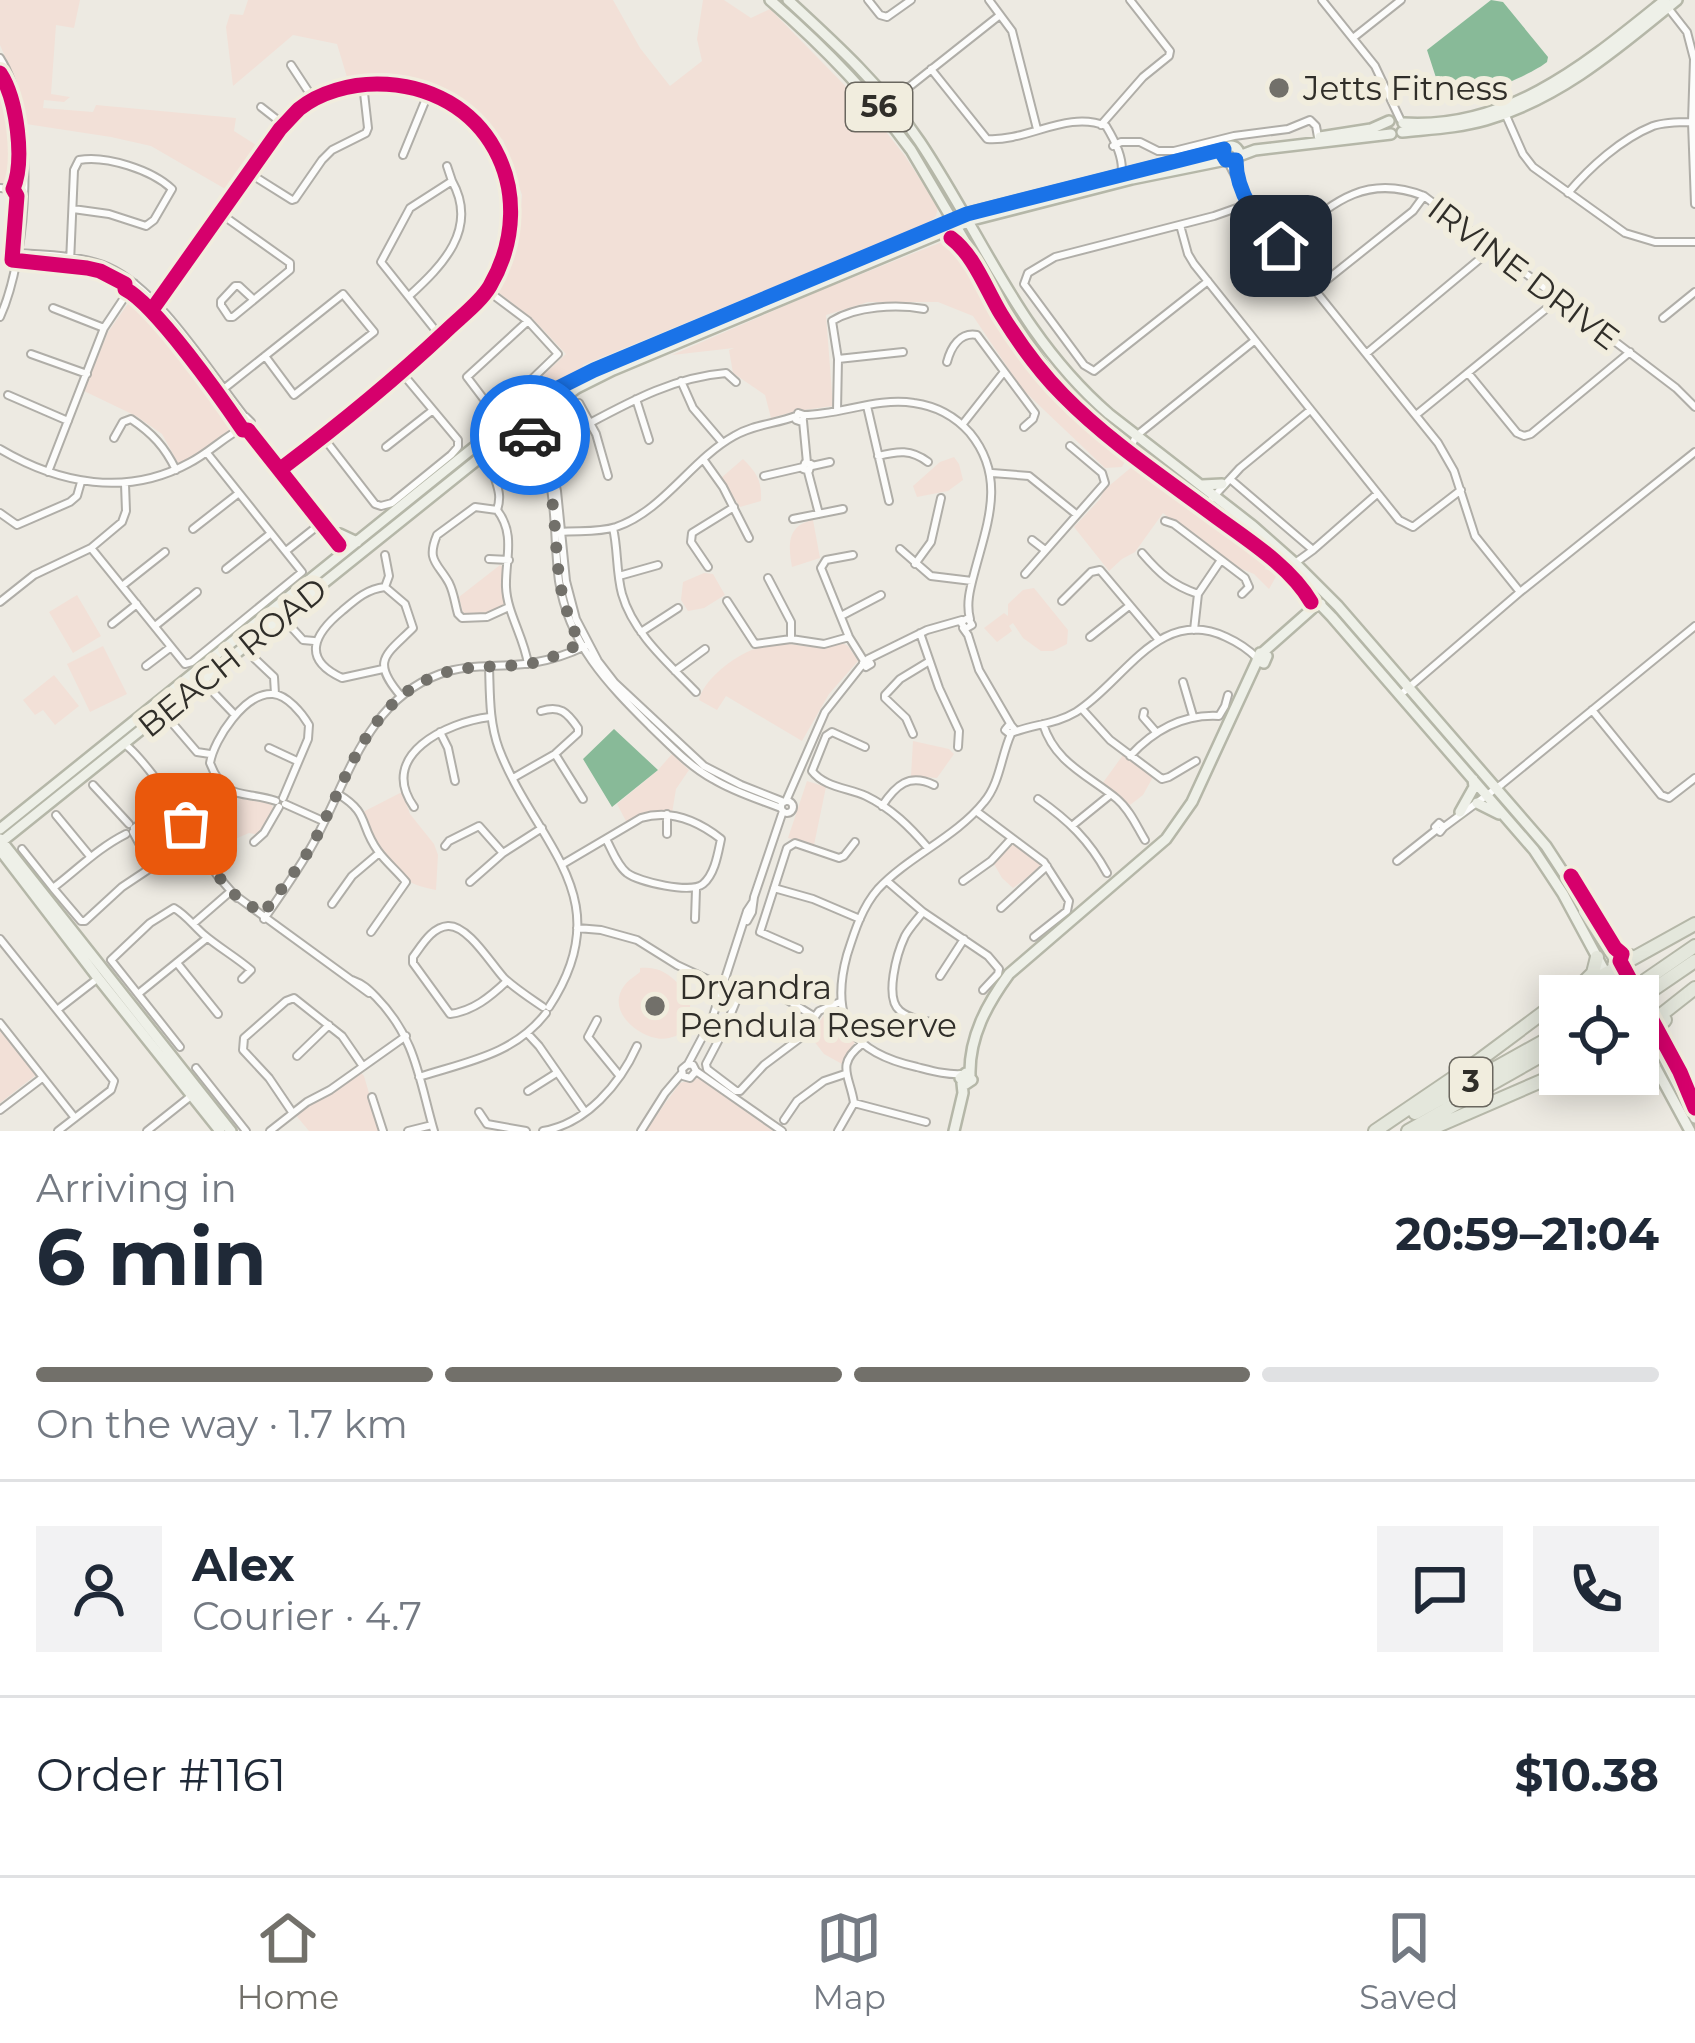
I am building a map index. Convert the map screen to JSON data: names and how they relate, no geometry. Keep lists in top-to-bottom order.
{
  "streets": {
    "highway": ["3"],
    "main road": ["56", "BEACH ROAD"],
    "street": ["IRVINE DRIVE"]
  },
  "crossings": [
    ["56", "BEACH ROAD"]
  ],
  "places": ["Jetts Fitness", "Dryandra Pendula Reserve"],
  "page": {
    "heading": ["6 min", "Arriving in", "20:59–21:04"],
    "panel": [
      "Alex",
      "Courier · 4.7",
      "Order #1161",
      "$10.38"
    ],
    "bar": "On the way · 1.7 km",
    "tabs": ["Home", "Map", "Saved"]
  }
}
